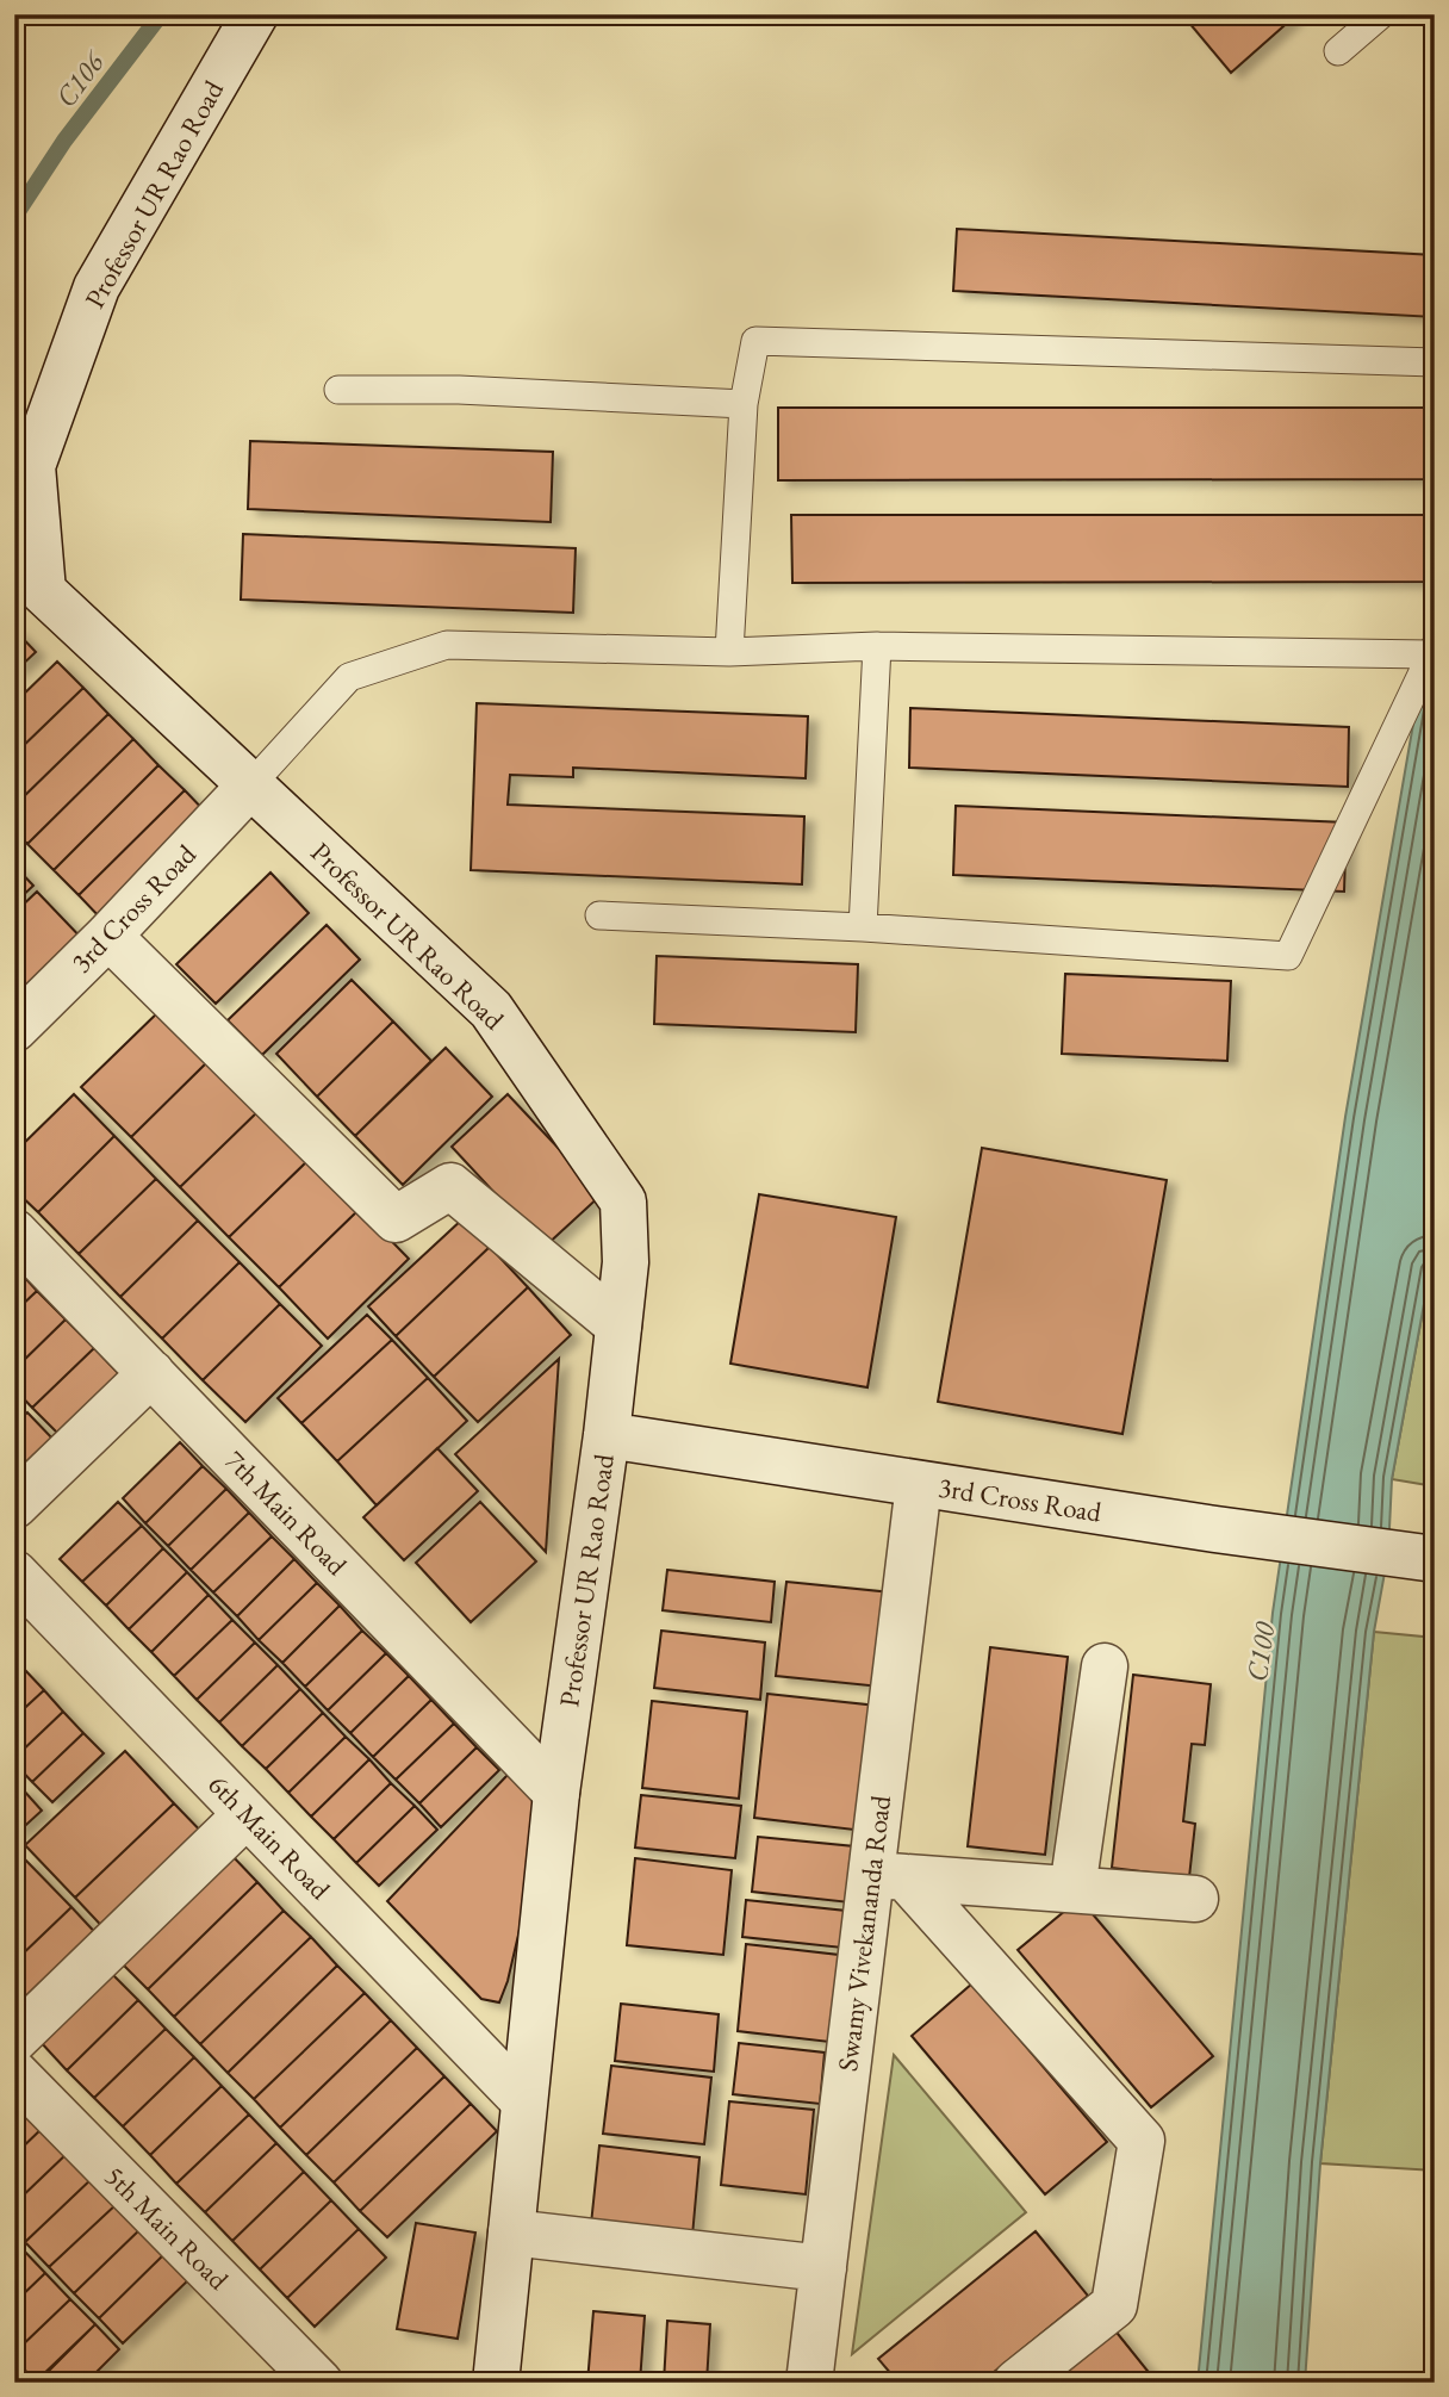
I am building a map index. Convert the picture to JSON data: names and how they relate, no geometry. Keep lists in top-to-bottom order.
{
  "streets": {
    "street": [
      "Professor UR Rao Road",
      "3rd Cross Road",
      "7th Main Road",
      "6th Main Road",
      "Swamy Vivekananda Road",
      "5th Main Road"
    ]
  },
  "crossings": [
    ["Professor UR Rao Road", "3rd Cross Road"],
    ["Professor UR Rao Road", "7th Main Road"],
    ["Professor UR Rao Road", "6th Main Road"],
    ["3rd Cross Road", "Swamy Vivekananda Road"]
  ],
  "water": ["C106", "C100"]
}
